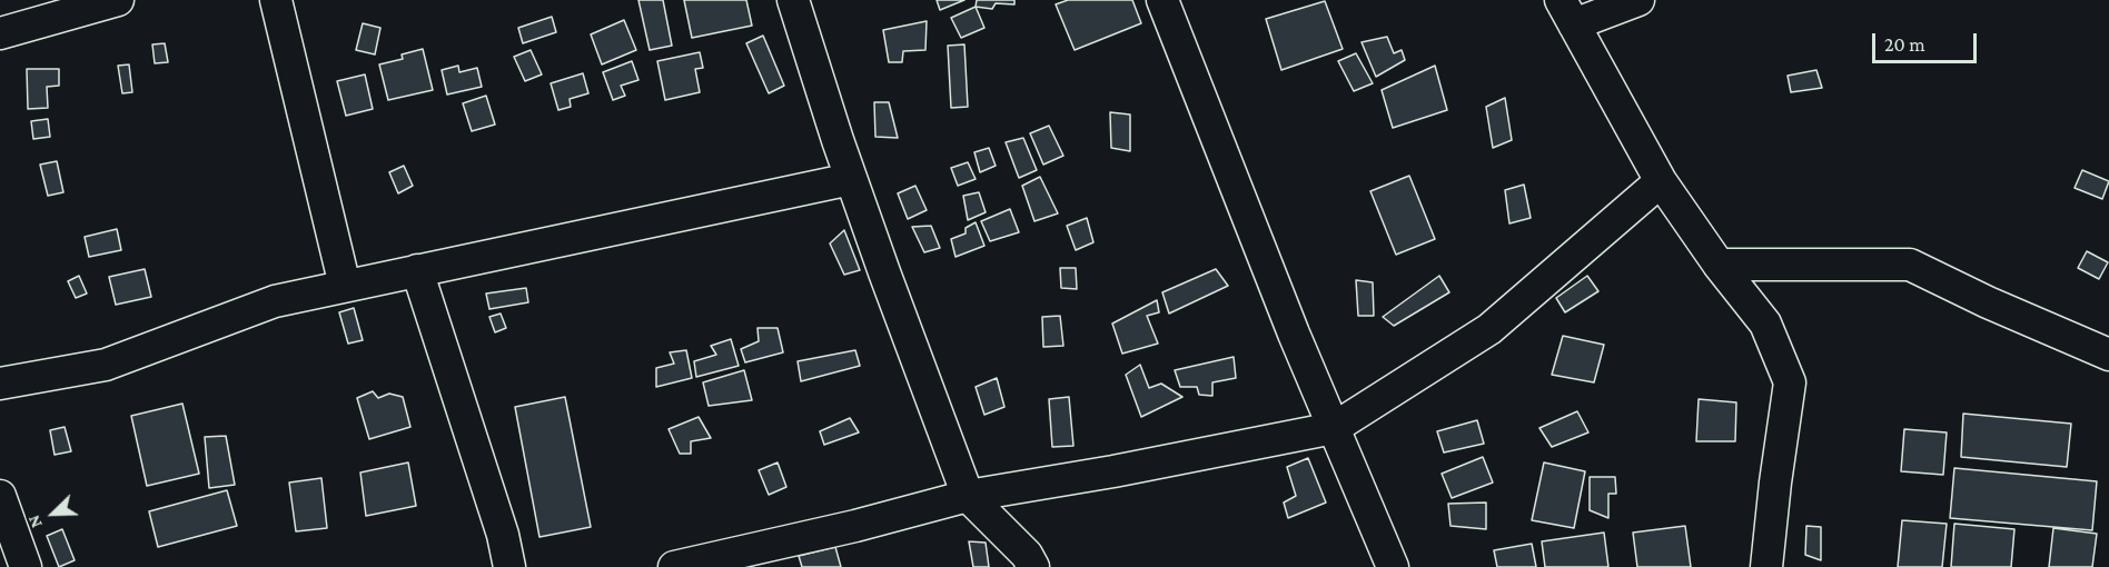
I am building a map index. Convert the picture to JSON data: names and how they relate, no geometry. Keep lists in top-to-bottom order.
{
  "scale_bar": "20 m",
  "north": "bottom left"
}
